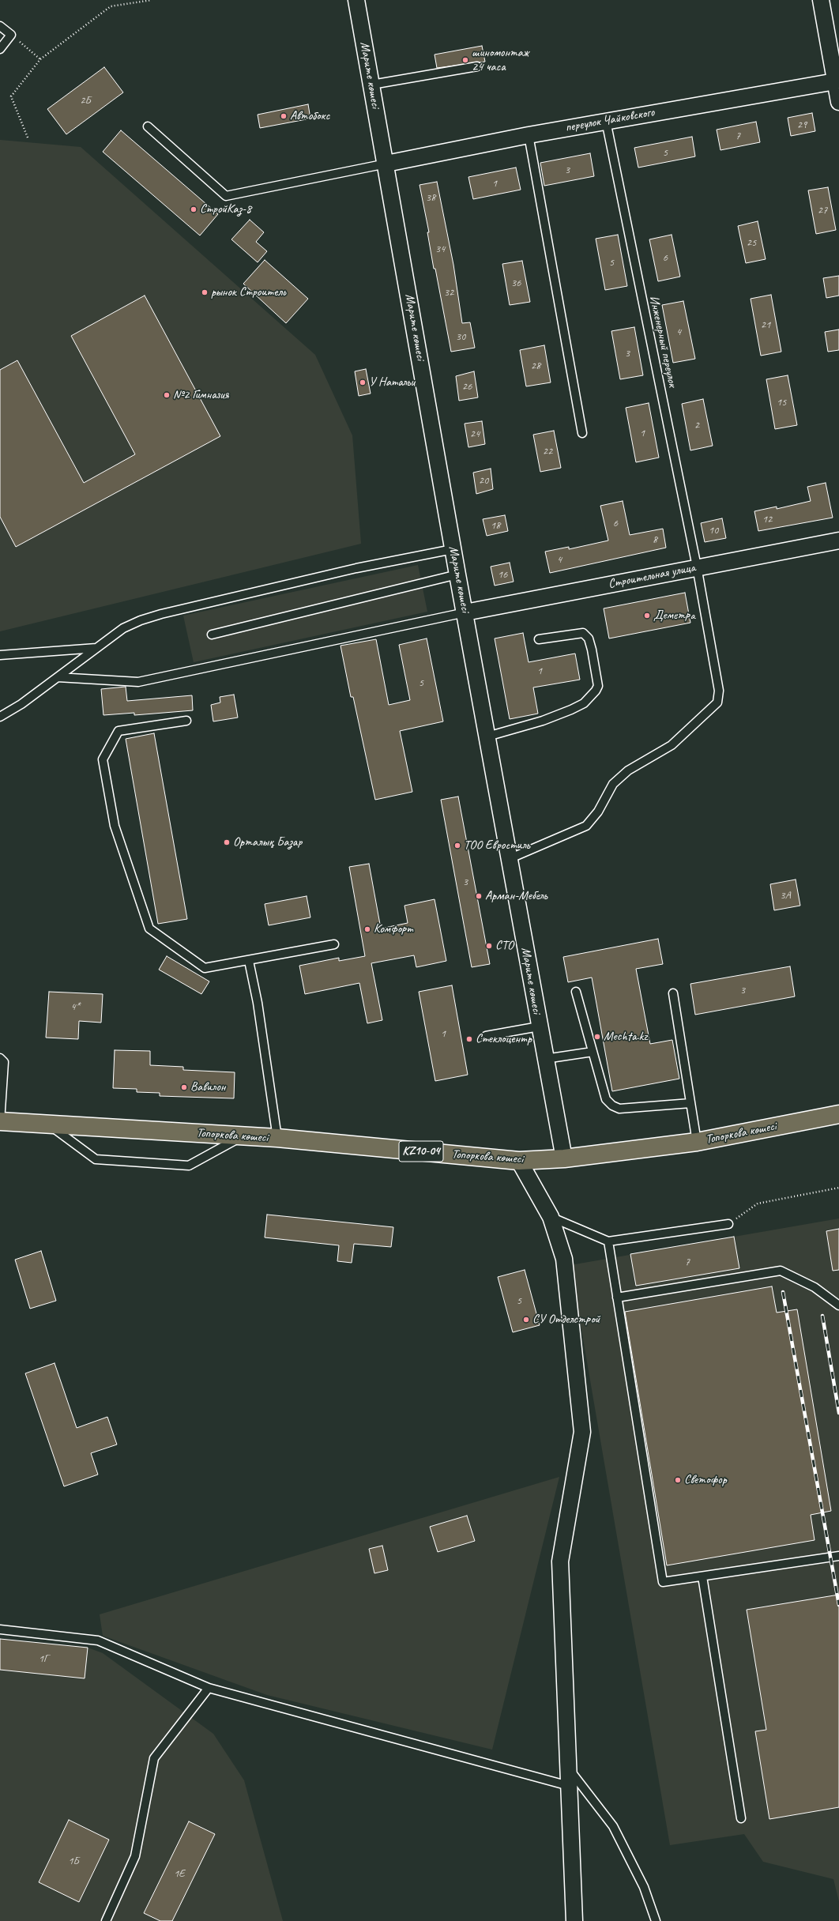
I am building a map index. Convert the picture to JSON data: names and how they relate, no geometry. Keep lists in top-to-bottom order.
{
  "streets": {
    "highway": ["Топоркова көшесі", "KZ10-04"],
    "street": ["Марите көшесі", "переулок Чайковского", "Строительная улица"],
    "lane": ["Инженерный переулок"]
  },
  "crossings": [
    ["Марите көшесі", "переулок Чайковского"],
    ["Марите көшесі", "Инженерный переулок"],
    ["Марите көшесі", "Строительная улица"],
    ["Марите көшесі", "Топоркова көшесі"],
    ["переулок Чайковского", "Инженерный переулок"],
    ["Инженерный переулок", "Строительная улица"]
  ],
  "places": [
    "шиномонтаж 24 часа",
    "Автобокс",
    "СтройКаз-8",
    "рынок Строитель",
    "У Натальи",
    "№2 Гимназия",
    "Деметра",
    "Орталық Базар",
    "ТОО Евростиль",
    "Арман-Мебель",
    "Комфорт",
    "СТО",
    "Mechta.kz",
    "Стеклоцентр",
    "Вавилон",
    "СУ Отделстрой",
    "Светофор"
  ],
  "house_numbers": [
    "2Б",
    "29",
    "7",
    "5",
    "3",
    "1",
    "38",
    "27",
    "25",
    "34",
    "6",
    "5",
    "36",
    "32",
    "21",
    "4",
    "30",
    "3",
    "28",
    "26",
    "15",
    "2",
    "1",
    "24",
    "22",
    "20",
    "12",
    "6",
    "18",
    "10",
    "8",
    "4",
    "16",
    "1",
    "5",
    "3",
    "3А",
    "3",
    "4*",
    "1",
    "7",
    "5",
    "1Г",
    "1Б",
    "1Е"
  ]
}
